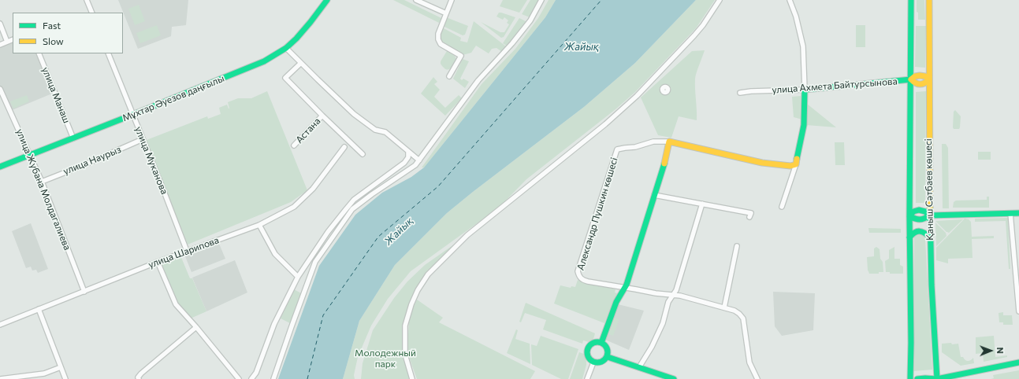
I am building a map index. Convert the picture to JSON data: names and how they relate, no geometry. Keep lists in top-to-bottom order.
{
  "streets": {
    "main road": ["улица Ахмета Байтурсынова", "Мұхтар Әуезов даңғылы", "Қаныш Сәтбаев көшесі"],
    "street": [
      "улица Манаш",
      "Астана",
      "улица Наурыз",
      "улица Муканова",
      "улица Жубана Молдагалиева",
      "Александр Пушкин көшесі",
      "улица Шарипова"
    ]
  },
  "crossings": [
    ["улица Ахмета Байтурсынова", "Қаныш Сәтбаев көшесі"],
    ["улица Манаш", "Мұхтар Әуезов даңғылы"],
    ["Мұхтар Әуезов даңғылы", "улица Муканова"],
    ["Мұхтар Әуезов даңғылы", "улица Жубана Молдагалиева"],
    ["улица Наурыз", "улица Муканова"],
    ["улица Наурыз", "улица Жубана Молдагалиева"],
    ["улица Муканова", "улица Шарипова"],
    ["улица Жубана Молдагалиева", "улица Шарипова"]
  ],
  "water": ["Жайық"],
  "parks": ["Молодежный парк"],
  "legend": ["Fast", "Slow"],
  "north": "right"
}
